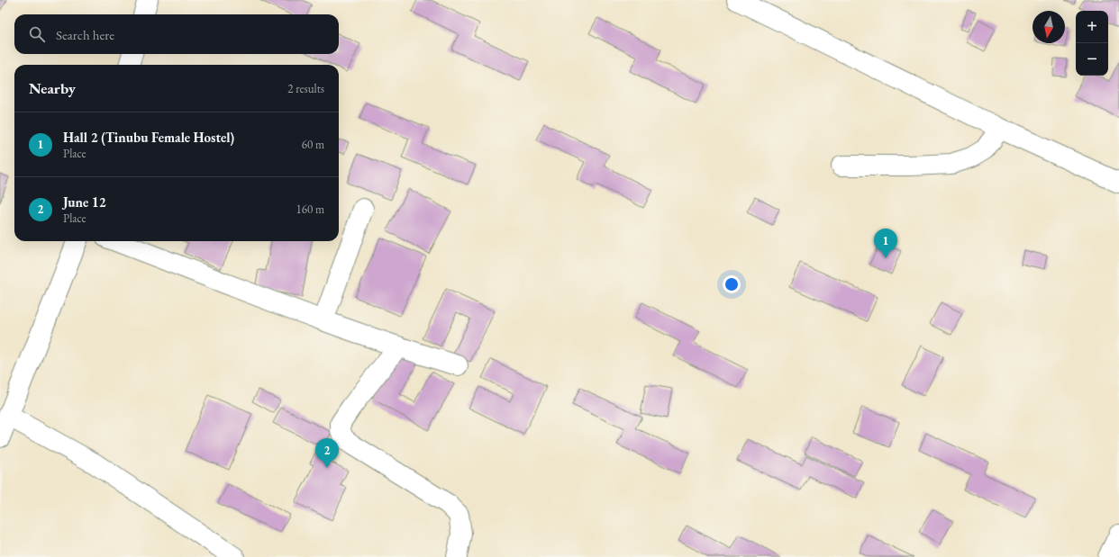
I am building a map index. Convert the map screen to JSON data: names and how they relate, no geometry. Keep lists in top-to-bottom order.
{
  "north": "bottom",
  "page": {
    "map_buttons": ["+", "−"],
    "search": "Search here",
    "heading": ["Nearby", "2 results"],
    "list": [
      {
        "mark": "1",
        "name": "Hall 2 (Tinubu Female Hostel)",
        "note": "Place",
        "value": "60 m"
      },
      {
        "mark": "2",
        "name": "June 12",
        "note": "Place",
        "value": "160 m"
      }
    ],
    "pins": ["1", "2"]
  }
}
